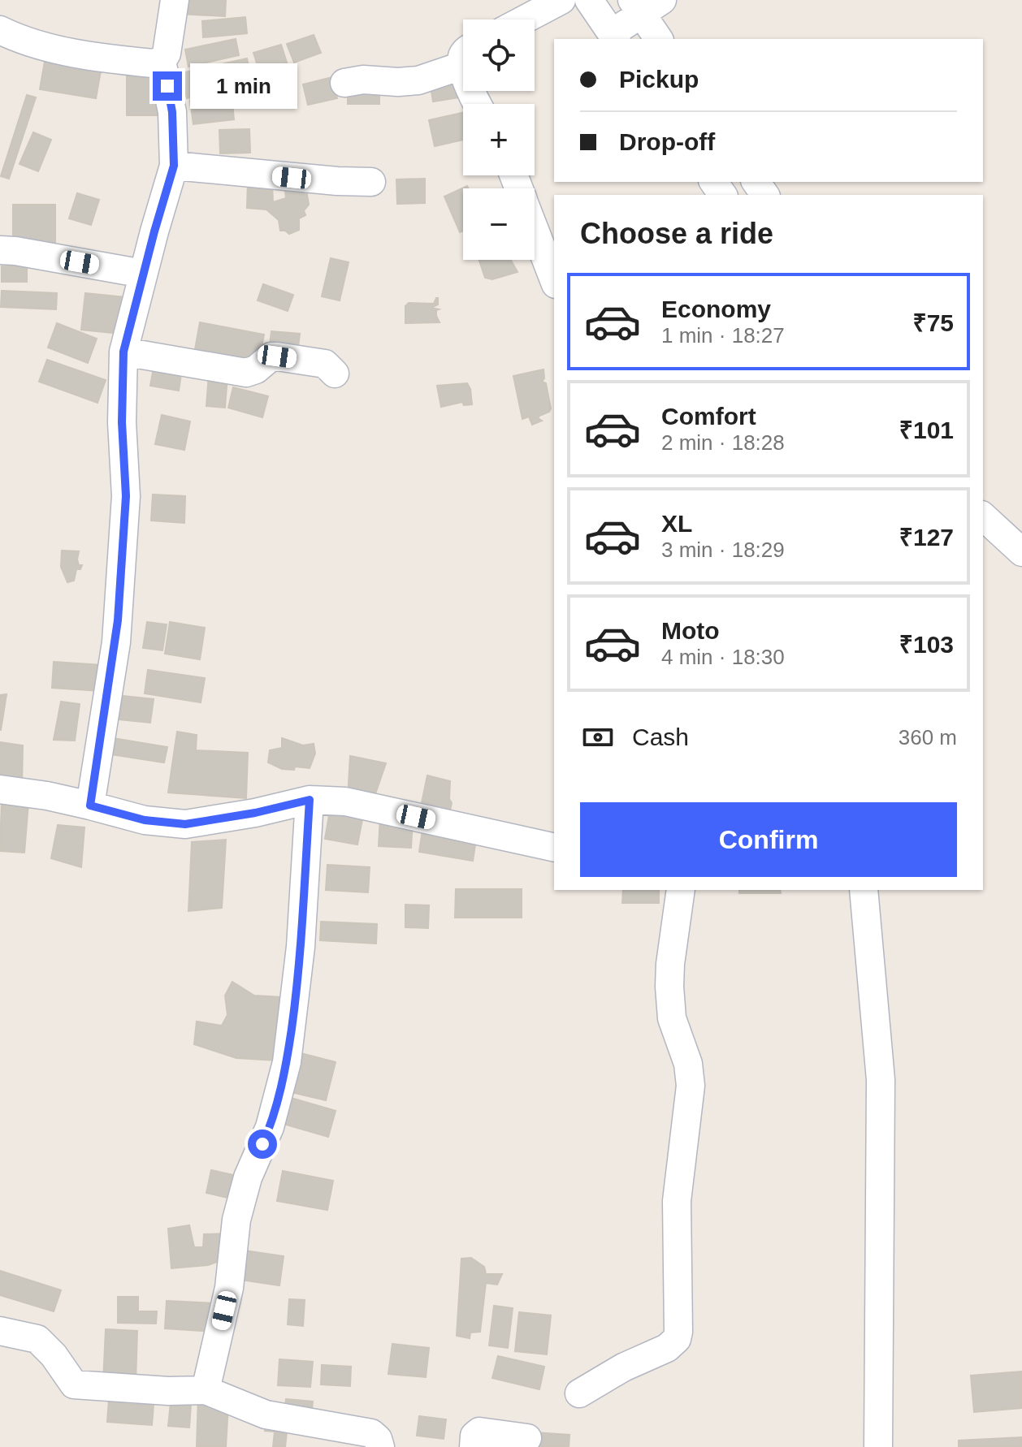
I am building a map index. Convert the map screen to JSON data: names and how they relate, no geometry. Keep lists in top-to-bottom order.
{
  "page": {
    "map_buttons": ["+", "−"],
    "banner": ["Pickup", "Drop-off"],
    "bubble": "1 min",
    "heading": "Choose a ride",
    "list": [
      {
        "name": "Economy",
        "note": "1 min · 18:27",
        "value": "₹75"
      },
      {
        "name": "Comfort",
        "note": "2 min · 18:28",
        "value": "₹101"
      },
      {
        "name": "XL",
        "note": "3 min · 18:29",
        "value": "₹127"
      },
      {
        "name": "Moto",
        "note": "4 min · 18:30",
        "value": "₹103"
      }
    ],
    "pay": ["Cash", "360 m"],
    "buttons": "Confirm"
  }
}
